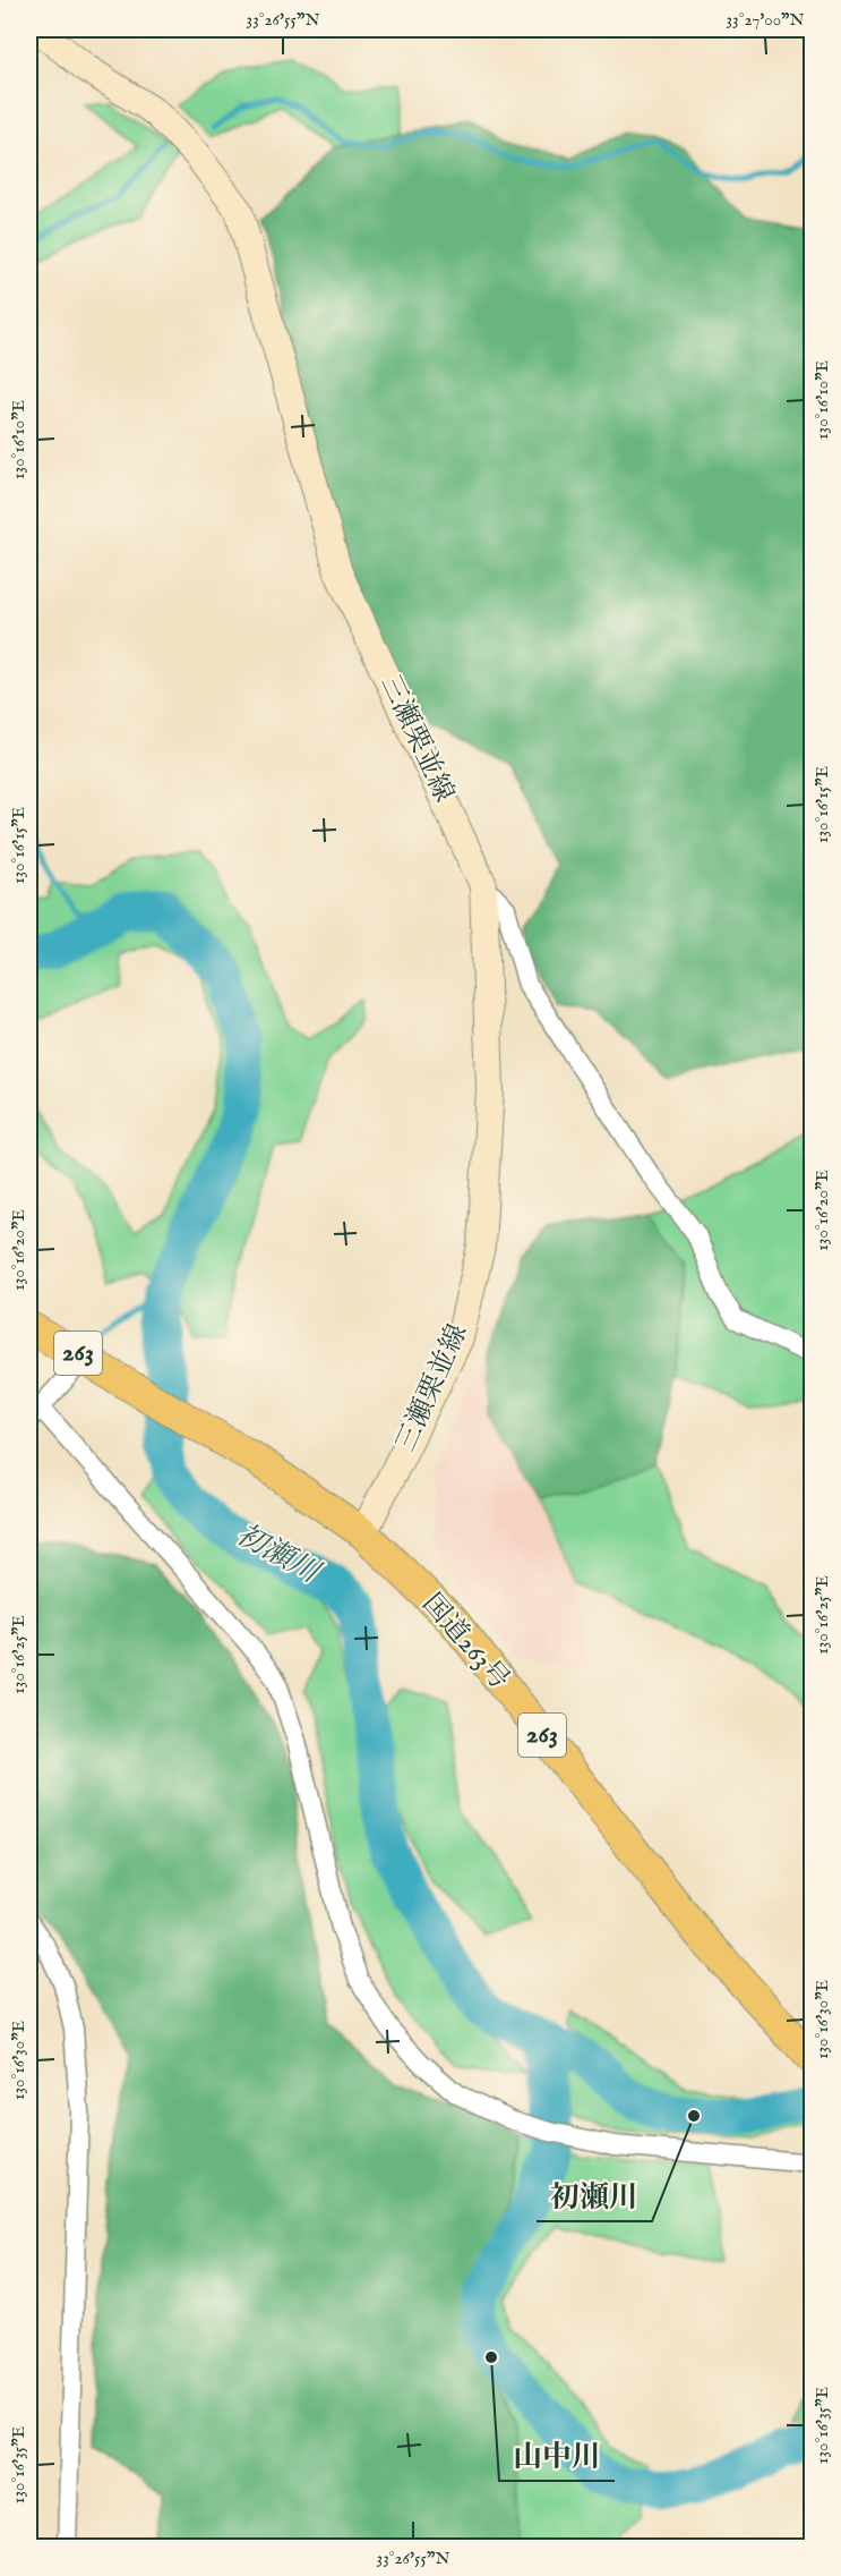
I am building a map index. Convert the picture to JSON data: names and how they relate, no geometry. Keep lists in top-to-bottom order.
{
  "streets": {
    "highway": ["263", "国道263号"],
    "main road": ["三瀬栗並線"]
  },
  "crossings": [
    ["三瀬栗並線", "国道263号"]
  ],
  "water": ["初瀬川"],
  "places": ["初瀬川", "山中川"],
  "coordinates": [
    "33°26'55\"N",
    "33°27'00\"N",
    "130°16'10\"E",
    "130°16'15\"E",
    "130°16'20\"E",
    "130°16'25\"E",
    "130°16'30\"E",
    "130°16'35\"E"
  ]
}
